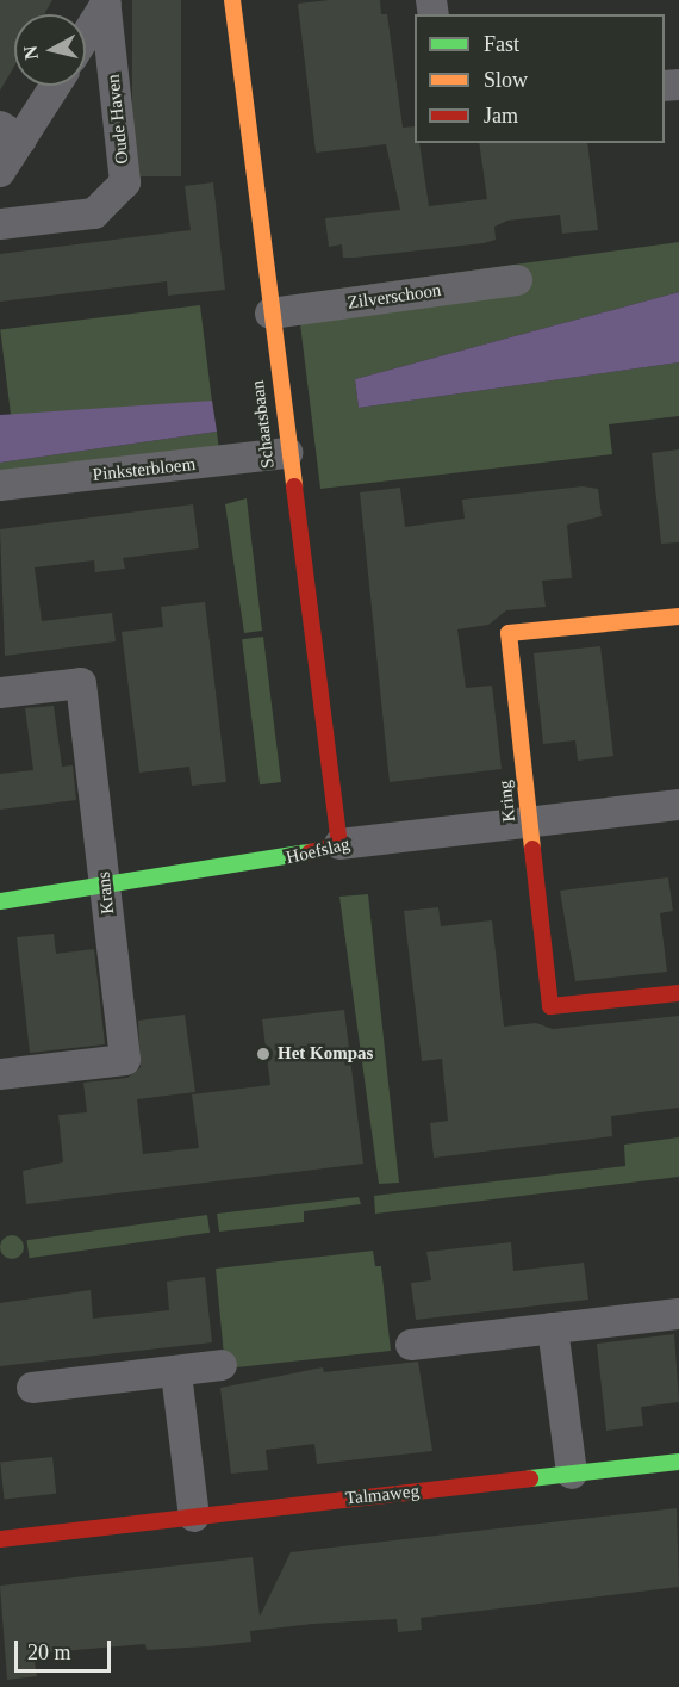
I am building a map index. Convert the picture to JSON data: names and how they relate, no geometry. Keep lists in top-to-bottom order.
{
  "streets": {
    "street": [
      "Oude Haven",
      "Zilverschoon",
      "Schaatsbaan",
      "Pinksterbloem",
      "Kring",
      "Hoefslag",
      "Krans",
      "Talmaweg"
    ]
  },
  "crossings": [
    ["Zilverschoon", "Schaatsbaan"],
    ["Schaatsbaan", "Pinksterbloem"],
    ["Schaatsbaan", "Hoefslag"],
    ["Kring", "Hoefslag"],
    ["Hoefslag", "Krans"]
  ],
  "places": ["Het Kompas"],
  "legend": ["Fast", "Slow", "Jam"],
  "scale_bar": "20 m",
  "north": "left"
}
